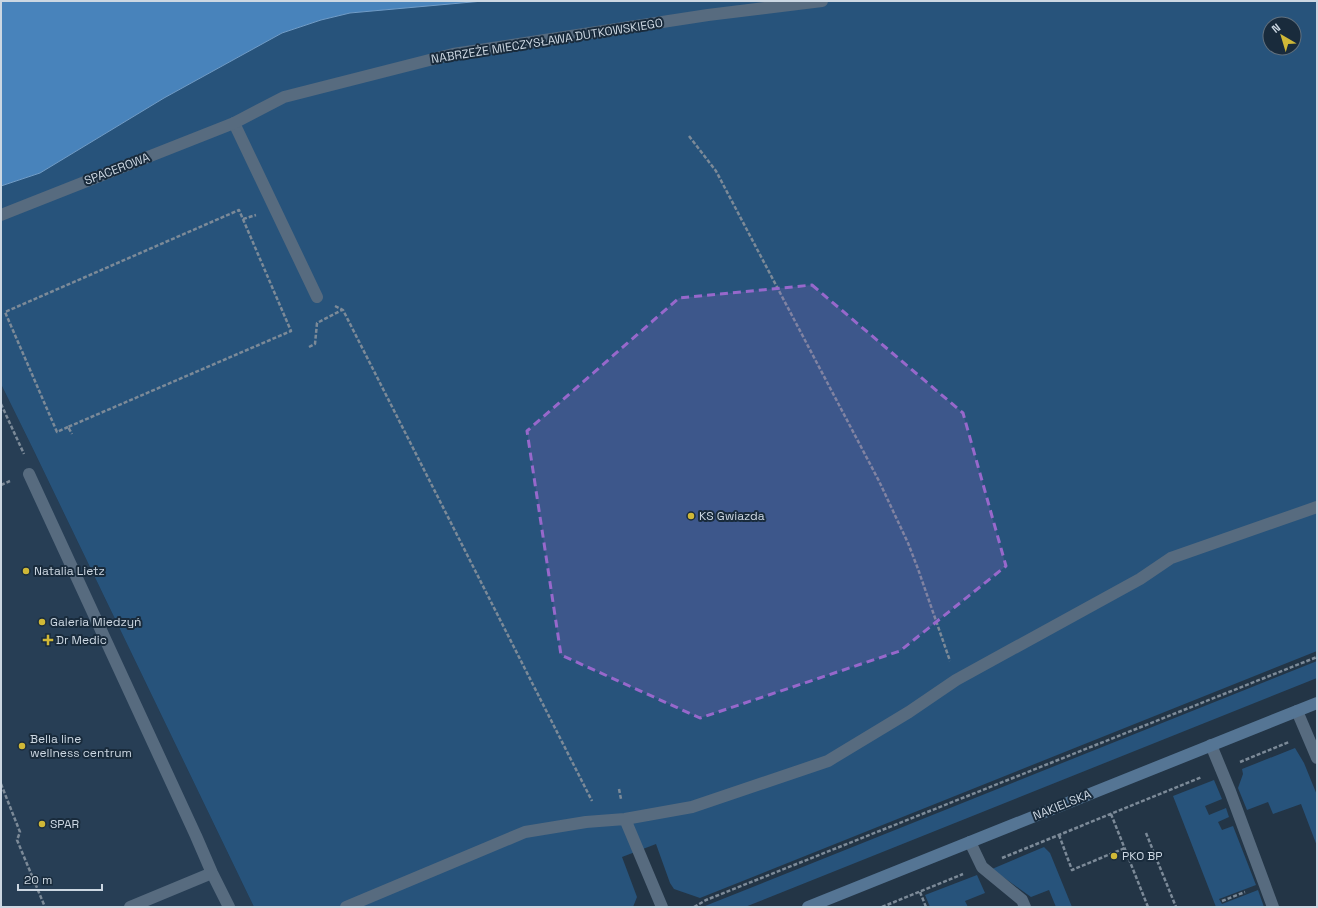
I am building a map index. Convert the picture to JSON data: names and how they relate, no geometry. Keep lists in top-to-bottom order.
{
  "streets": {
    "main road": ["NAKIELSKA"],
    "street": ["NABRZEŻE MIECZYSŁAWA DUTKOWSKIEGO", "SPACEROWA"]
  },
  "crossings": [
    ["NABRZEŻE MIECZYSŁAWA DUTKOWSKIEGO", "SPACEROWA"]
  ],
  "places": {
    "other": [
      "KS Gwiazda",
      "Natalia Lietz",
      "Galeria Miedzyń",
      "Bella line wellness centrum",
      "SPAR",
      "PKO BP"
    ],
    "health": ["Dr Medic"]
  },
  "scale_bar": "20 m",
  "north": "top left"
}
